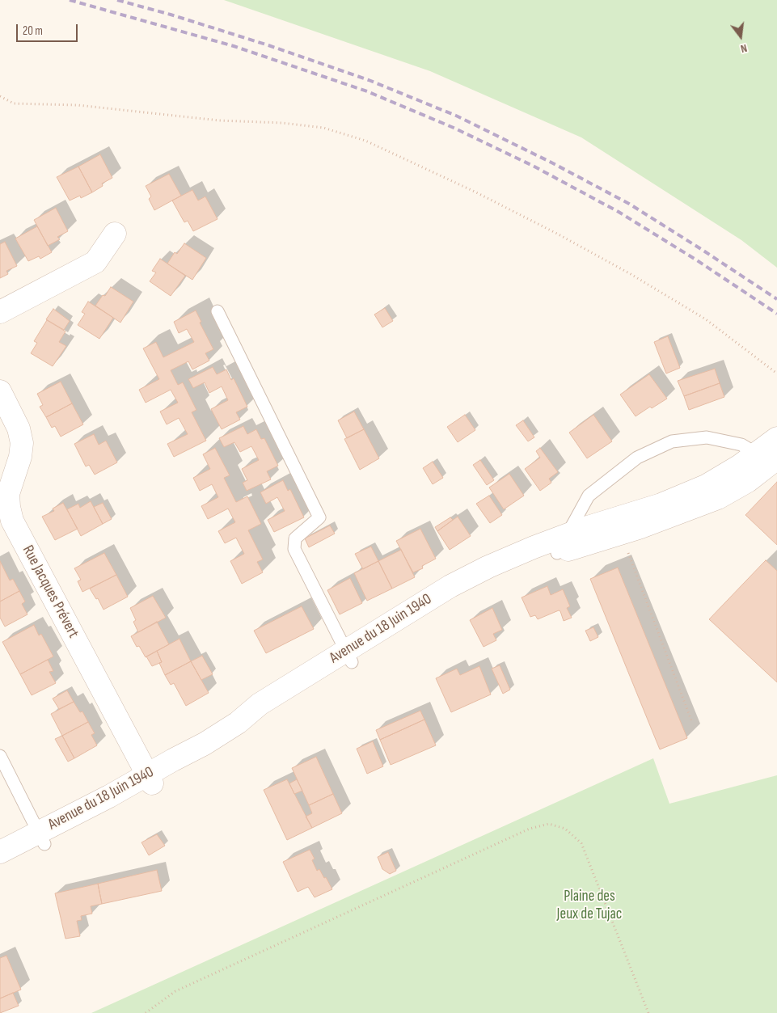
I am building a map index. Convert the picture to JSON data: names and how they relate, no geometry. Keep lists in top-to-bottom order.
{
  "streets": {
    "street": ["Rue Jacques Prévert", "Avenue du 18 Juin 1940"]
  },
  "crossings": [
    ["Rue Jacques Prévert", "Avenue du 18 Juin 1940"]
  ],
  "parks": ["Plaine des Jeux de Tujac"],
  "scale_bar": "20 m",
  "north": "bottom"
}
